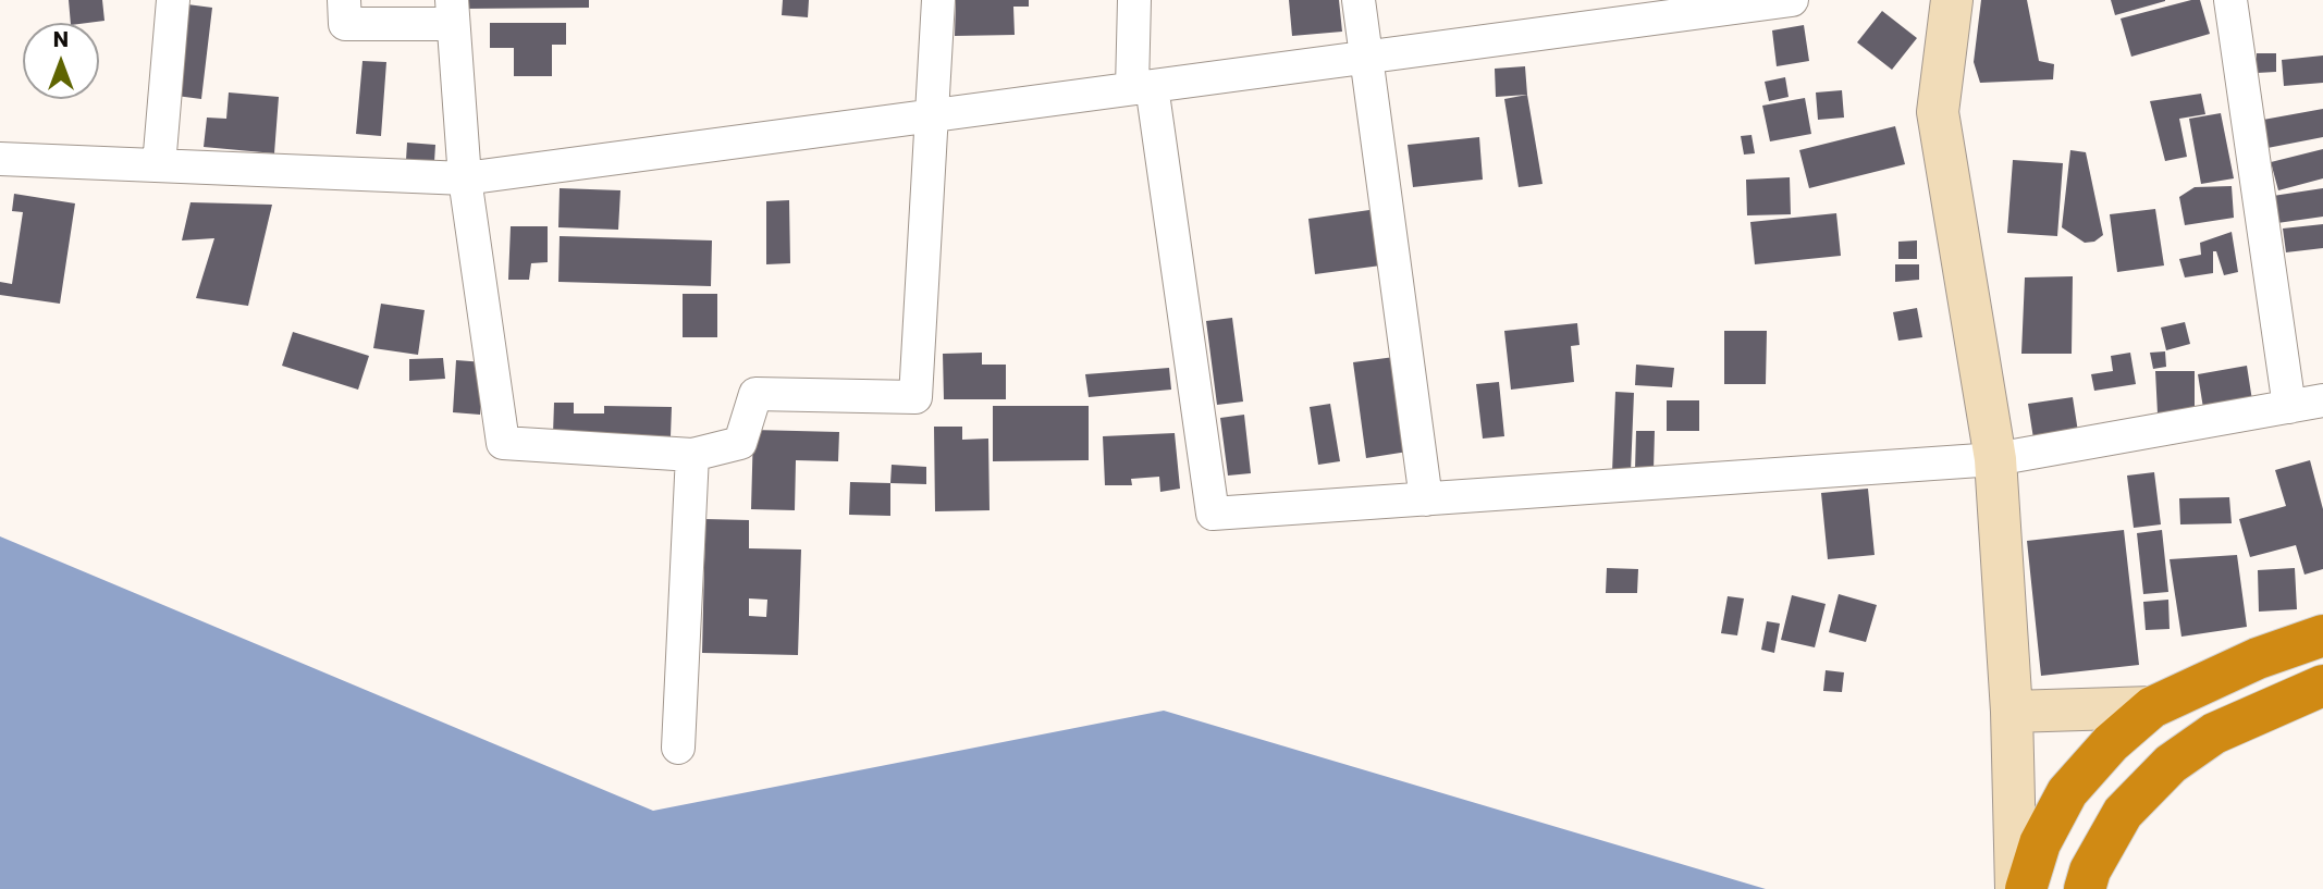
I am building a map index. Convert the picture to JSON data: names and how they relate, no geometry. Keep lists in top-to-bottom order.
{
  "north": "top"
}
